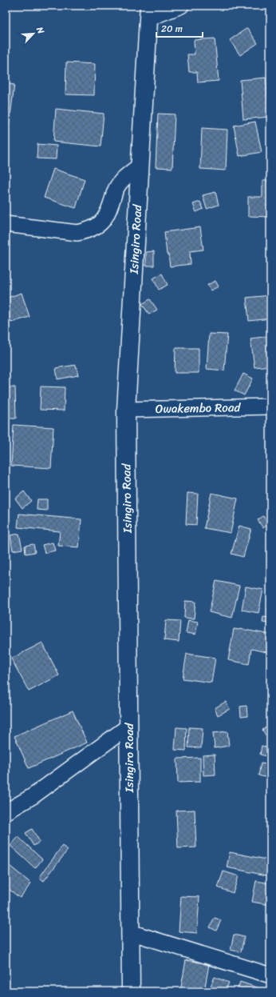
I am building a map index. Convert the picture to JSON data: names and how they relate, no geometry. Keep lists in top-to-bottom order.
{
  "streets": {
    "main road": ["Isingiro Road"],
    "street": ["Owakembo Road"]
  },
  "crossings": [
    ["Isingiro Road", "Owakembo Road"]
  ],
  "scale_bar": "20 m",
  "north": "top right"
}
